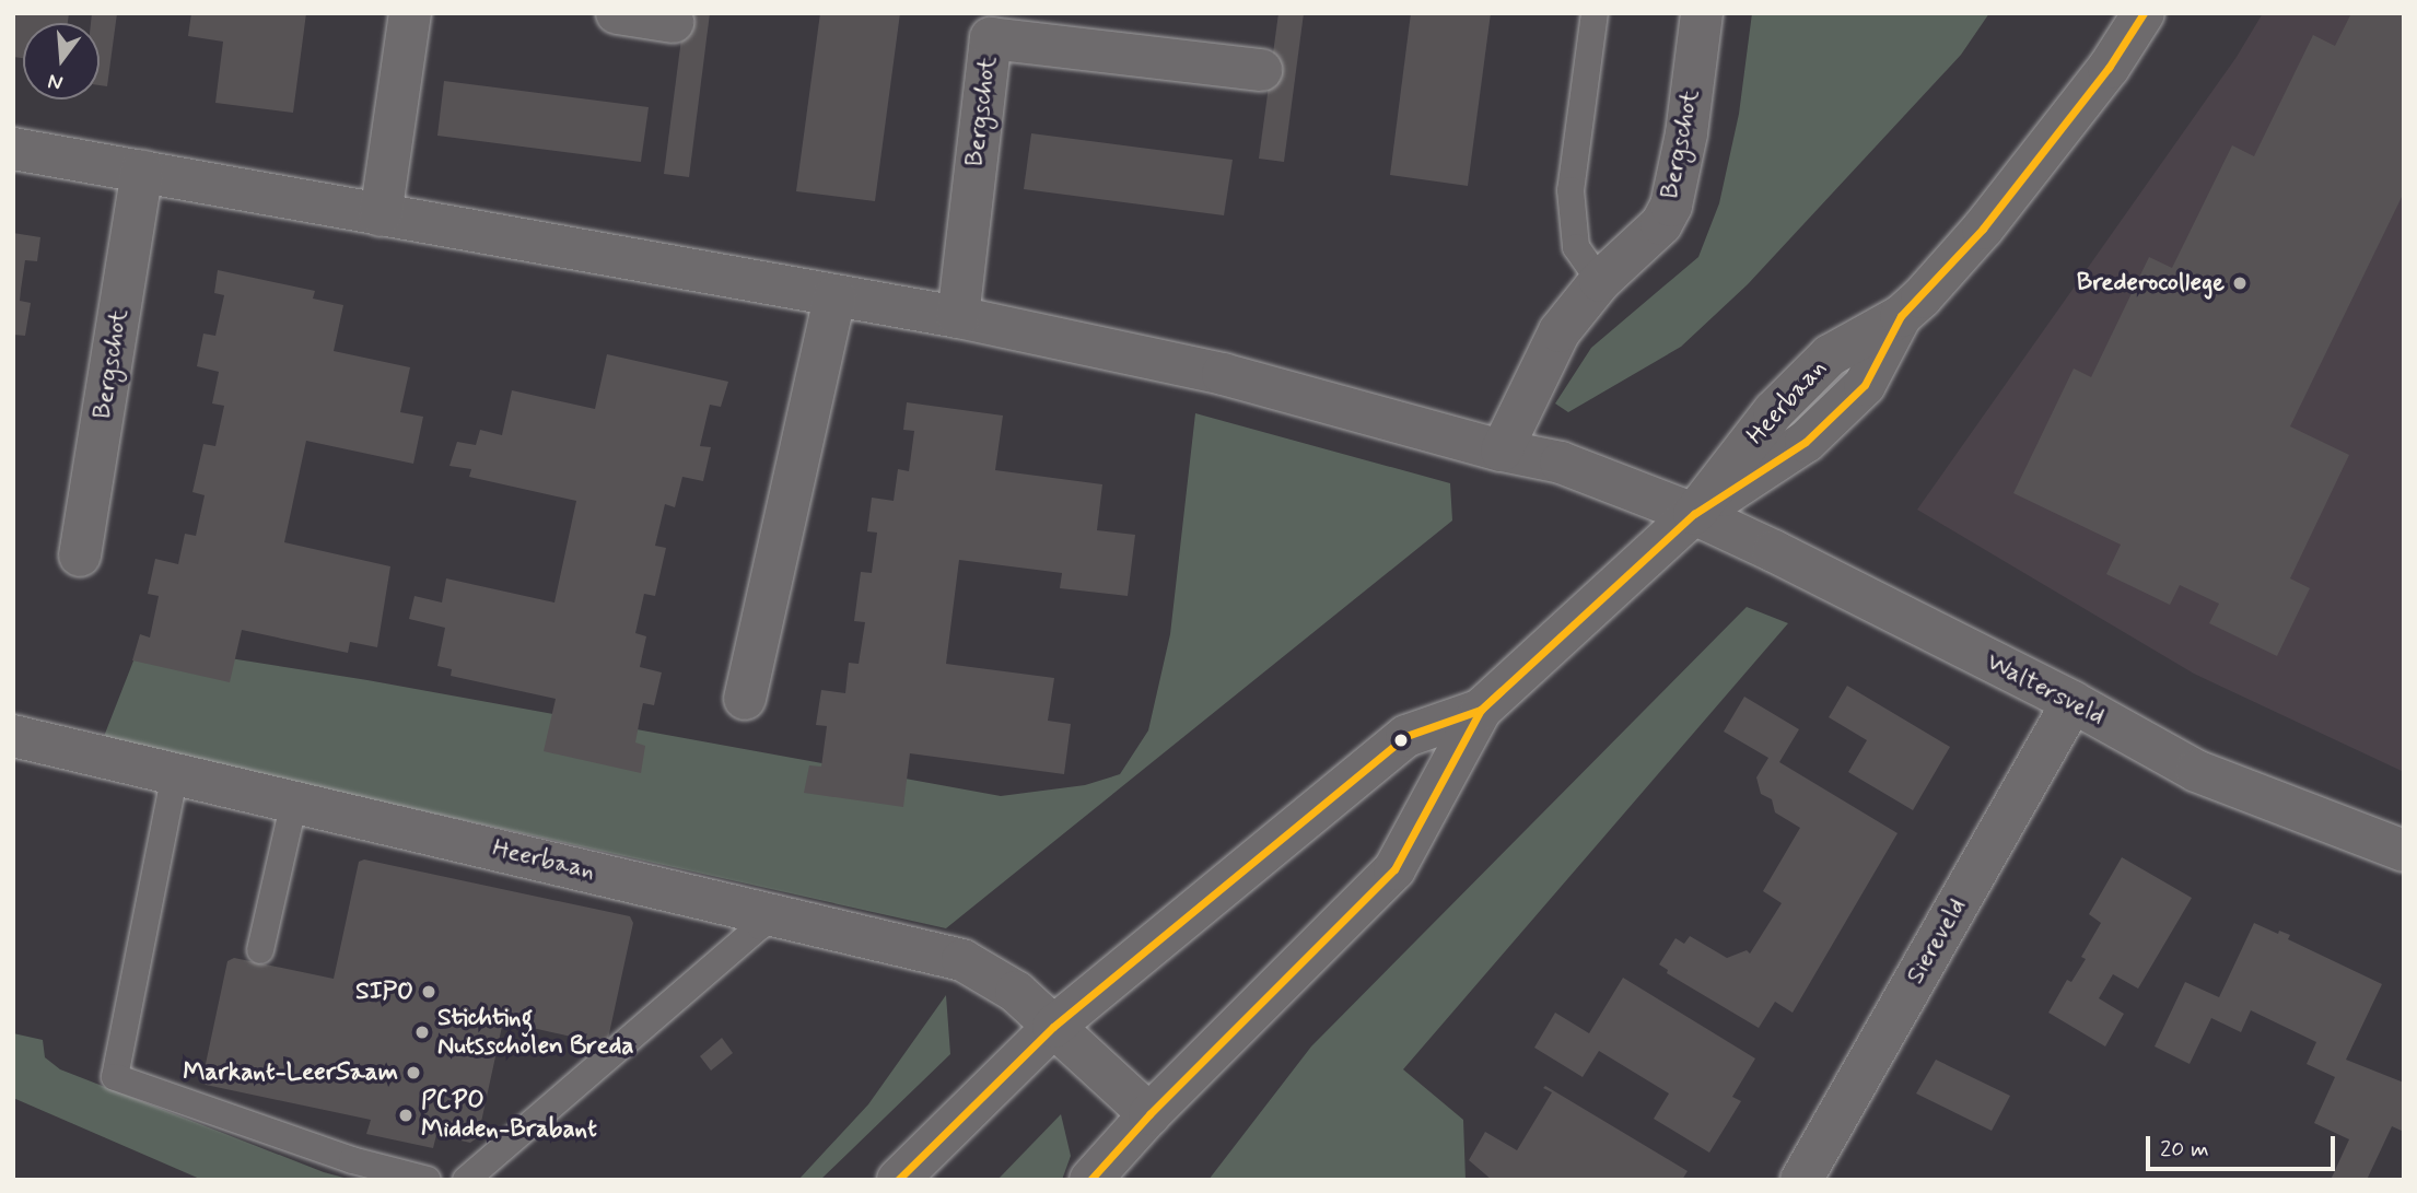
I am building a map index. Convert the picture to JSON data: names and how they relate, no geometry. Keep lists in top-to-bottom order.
{
  "streets": {
    "street": [
      "Bergschot",
      "Heerbaan",
      "Waltersveld",
      "Siereveld"
    ]
  },
  "crossings": [
    ["Heerbaan", "Waltersveld"],
    ["Waltersveld", "Siereveld"]
  ],
  "places": [
    "Brederocollege",
    "SIPO",
    "Stichting Nutsscholen Breda",
    "Markant-LeerSaam",
    "PCPO Midden-Brabant"
  ],
  "scale_bar": "20 m",
  "north": "bottom"
}
